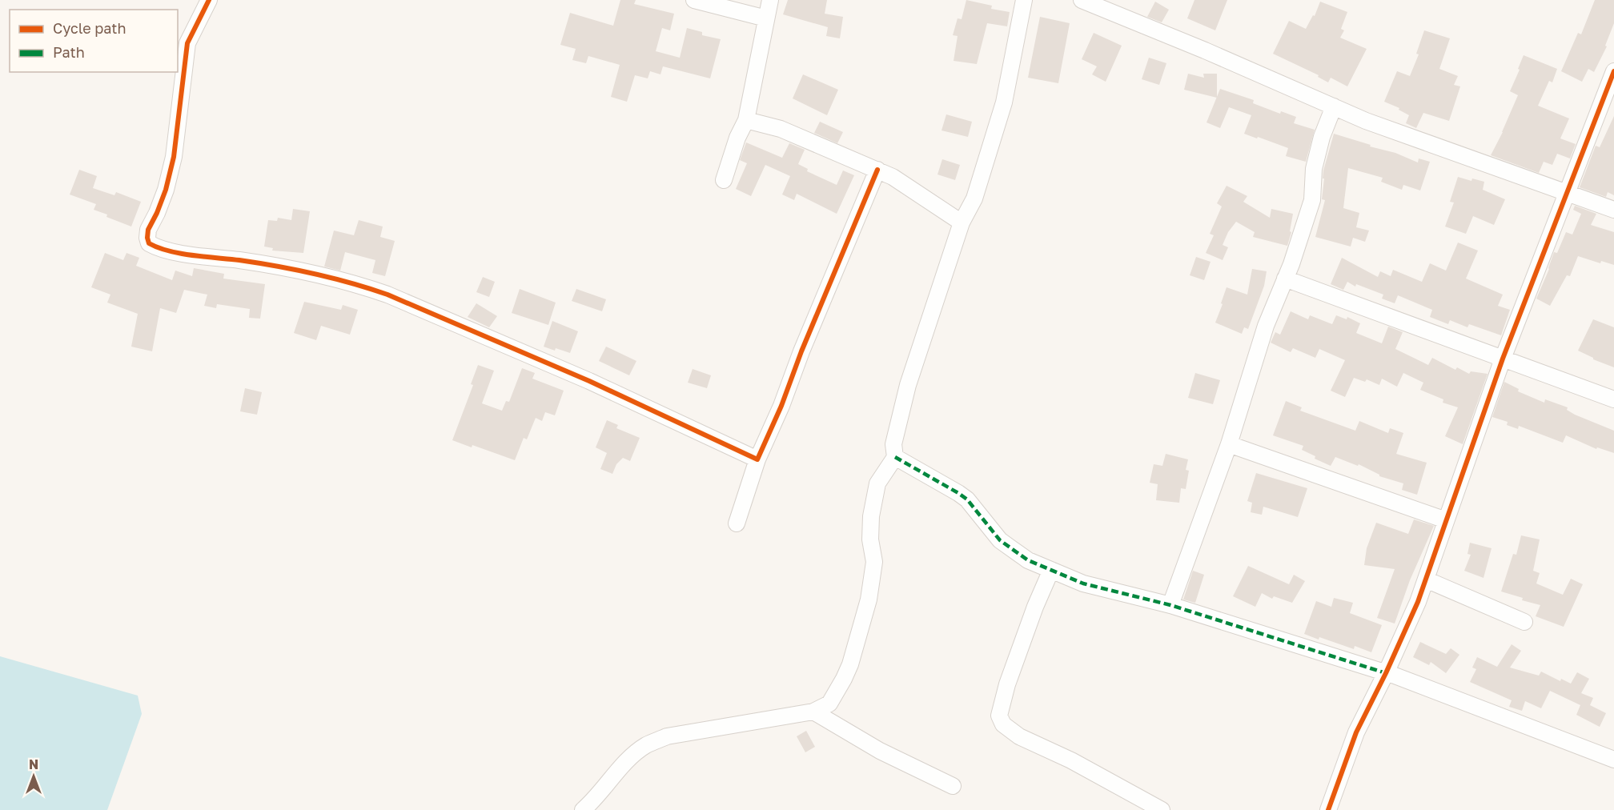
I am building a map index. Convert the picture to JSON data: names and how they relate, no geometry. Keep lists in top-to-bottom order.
{
  "legend": ["Cycle path", "Path"],
  "north": "top"
}
